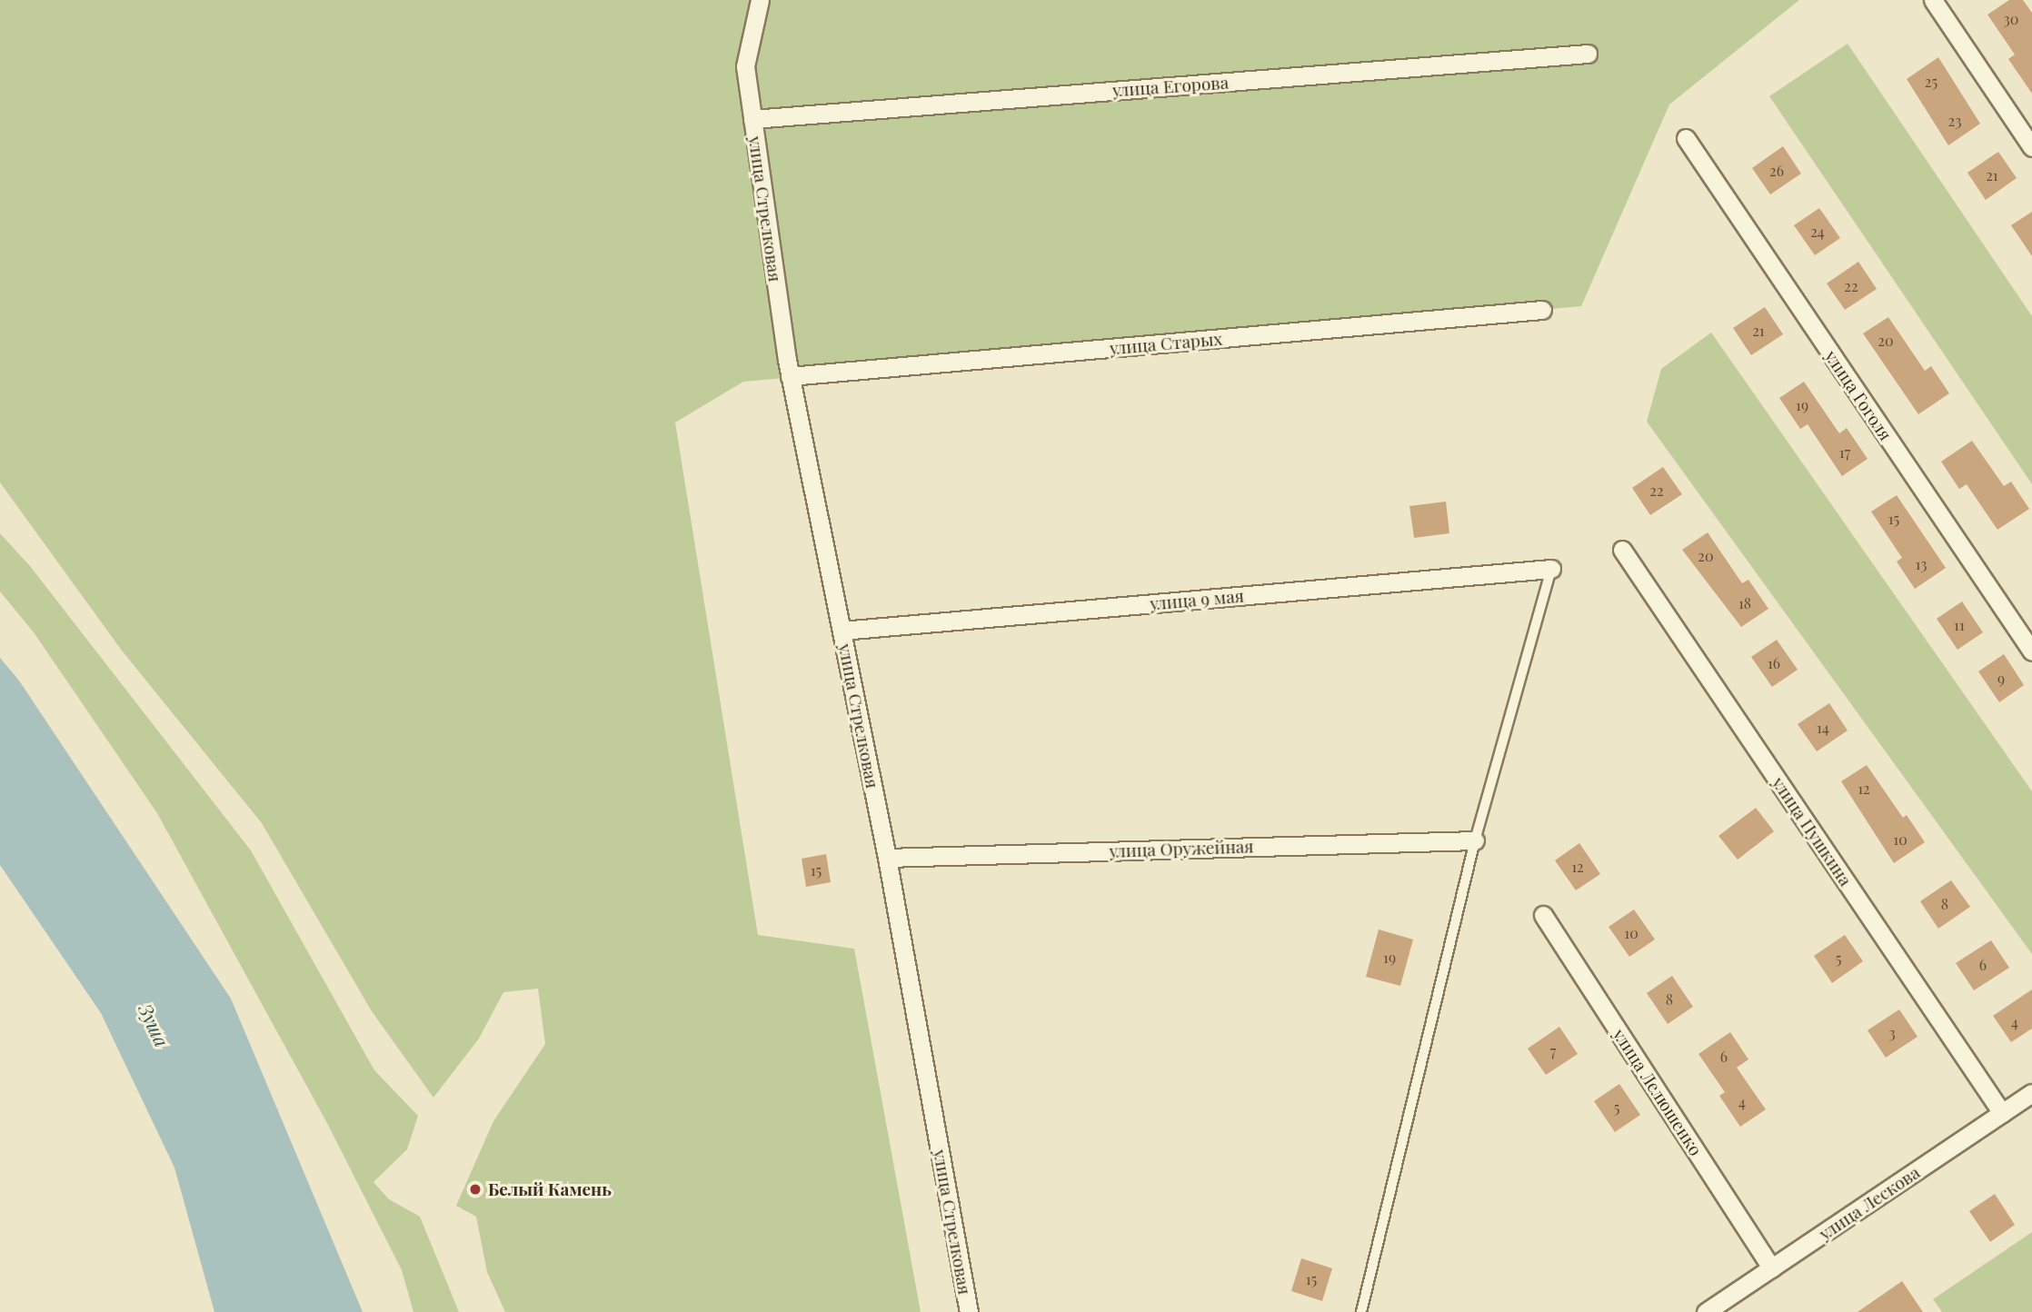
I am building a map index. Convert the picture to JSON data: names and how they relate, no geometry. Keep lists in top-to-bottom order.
{
  "streets": {
    "street": [
      "улица Егорова",
      "улица Стрелковая",
      "улица Старых",
      "улица Гоголя",
      "улица 9 мая",
      "улица Пушкина",
      "улица Оружейная",
      "улица Лелюшенко",
      "улица Лескова"
    ]
  },
  "crossings": [
    ["улица Егорова", "улица Стрелковая"],
    ["улица Стрелковая", "улица Старых"],
    ["улица Стрелковая", "улица 9 мая"],
    ["улица Стрелковая", "улица Оружейная"],
    ["улица Пушкина", "улица Лескова"],
    ["улица Лелюшенко", "улица Лескова"]
  ],
  "water": ["Зуша"],
  "places": ["Белый Камень"],
  "house_numbers": [
    "30",
    "25",
    "23",
    "26",
    "21",
    "24",
    "22",
    "21",
    "20",
    "19",
    "17",
    "22",
    "15",
    "20",
    "13",
    "18",
    "11",
    "16",
    "9",
    "14",
    "12",
    "10",
    "12",
    "15",
    "8",
    "10",
    "19",
    "5",
    "6",
    "8",
    "4",
    "3",
    "7",
    "6",
    "4",
    "5",
    "15"
  ]
}
